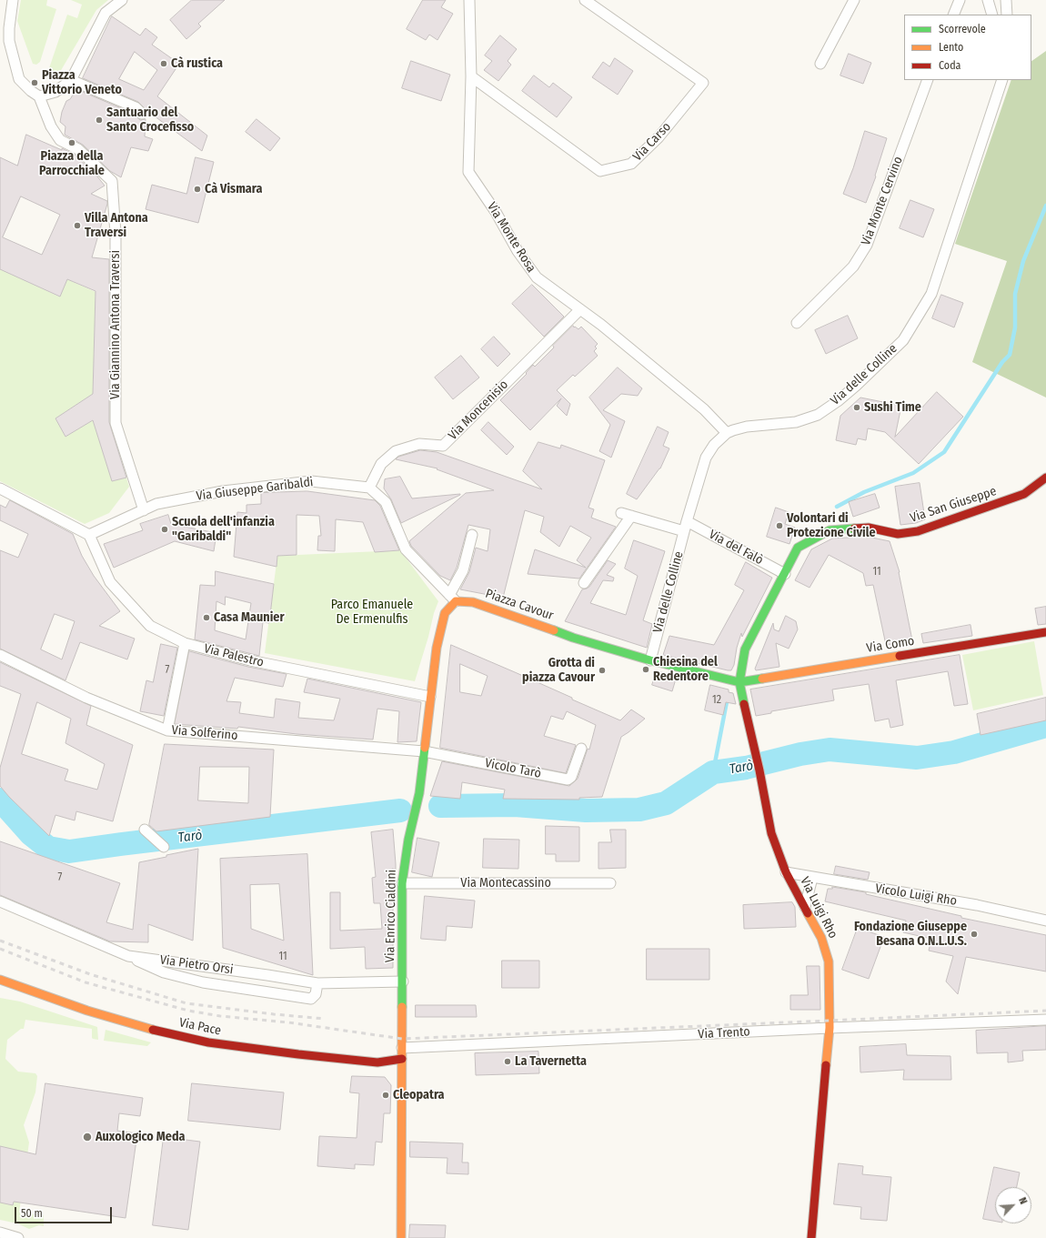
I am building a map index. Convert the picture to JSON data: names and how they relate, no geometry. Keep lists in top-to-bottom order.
{
  "streets": {
    "street": [
      "Via Carso",
      "Via Monte Cervino",
      "Via Monte Rosa",
      "Via Giannino Antona Traversi",
      "Via delle Colline",
      "Via Moncenisio",
      "Via Giuseppe Garibaldi",
      "Via San Giuseppe",
      "Via del Falò",
      "Piazza Cavour",
      "Via Como",
      "Via Palestro",
      "Via Solferino",
      "Vicolo Tarò",
      "Via Montecassino",
      "Vicolo Luigi Rho",
      "Via Luigi Rho",
      "Via Enrico Cialdini",
      "Via Pietro Orsi",
      "Via Pace",
      "Via Trento"
    ]
  },
  "crossings": [
    ["Via Carso", "Via Monte Rosa"],
    ["Via Monte Rosa", "Via delle Colline"],
    ["Via Monte Rosa", "Via Moncenisio"],
    ["Via Giannino Antona Traversi", "Via Giuseppe Garibaldi"],
    ["Via delle Colline", "Via del Falò"],
    ["Via delle Colline", "Piazza Cavour"],
    ["Via Moncenisio", "Via Giuseppe Garibaldi"],
    ["Via Giuseppe Garibaldi", "Via Palestro"],
    ["Via San Giuseppe", "Via del Falò"],
    ["Via San Giuseppe", "Piazza Cavour"],
    ["Via San Giuseppe", "Via Como"],
    ["Via San Giuseppe", "Via Luigi Rho"],
    ["Piazza Cavour", "Via Como"],
    ["Piazza Cavour", "Via Luigi Rho"],
    ["Piazza Cavour", "Via Enrico Cialdini"],
    ["Via Como", "Via Luigi Rho"],
    ["Via Palestro", "Via Enrico Cialdini"],
    ["Via Solferino", "Vicolo Tarò"],
    ["Via Solferino", "Via Enrico Cialdini"],
    ["Vicolo Tarò", "Via Enrico Cialdini"],
    ["Via Montecassino", "Via Enrico Cialdini"],
    ["Vicolo Luigi Rho", "Via Luigi Rho"],
    ["Via Luigi Rho", "Via Trento"],
    ["Via Enrico Cialdini", "Via Pietro Orsi"],
    ["Via Enrico Cialdini", "Via Pace"],
    ["Via Enrico Cialdini", "Via Trento"]
  ],
  "water": ["Tarò"],
  "parks": ["Parco Emanuele De Ermenulfis"],
  "places": [
    "Cà rustica",
    "Piazza Vittorio Veneto",
    "Santuario del Santo Crocefisso",
    "Piazza della Parrocchiale",
    "Cà Vismara",
    "Villa Antona Traversi",
    "Sushi Time",
    "Volontari di Protezione Civile",
    "Scuola dell'infanzia \"Garibaldi\"",
    "Casa Maunier",
    "Chiesina del Redentore",
    "Grotta di piazza Cavour",
    "Fondazione Giuseppe Besana O.N.L.U.S.",
    "La Tavernetta",
    "Cleopatra",
    "Auxologico Meda"
  ],
  "house_numbers": [
    "11",
    "7",
    "12",
    "7",
    "11"
  ],
  "legend": ["Scorrevole", "Lento", "Coda"],
  "scale_bar": "50 m",
  "north": "top right"
}
